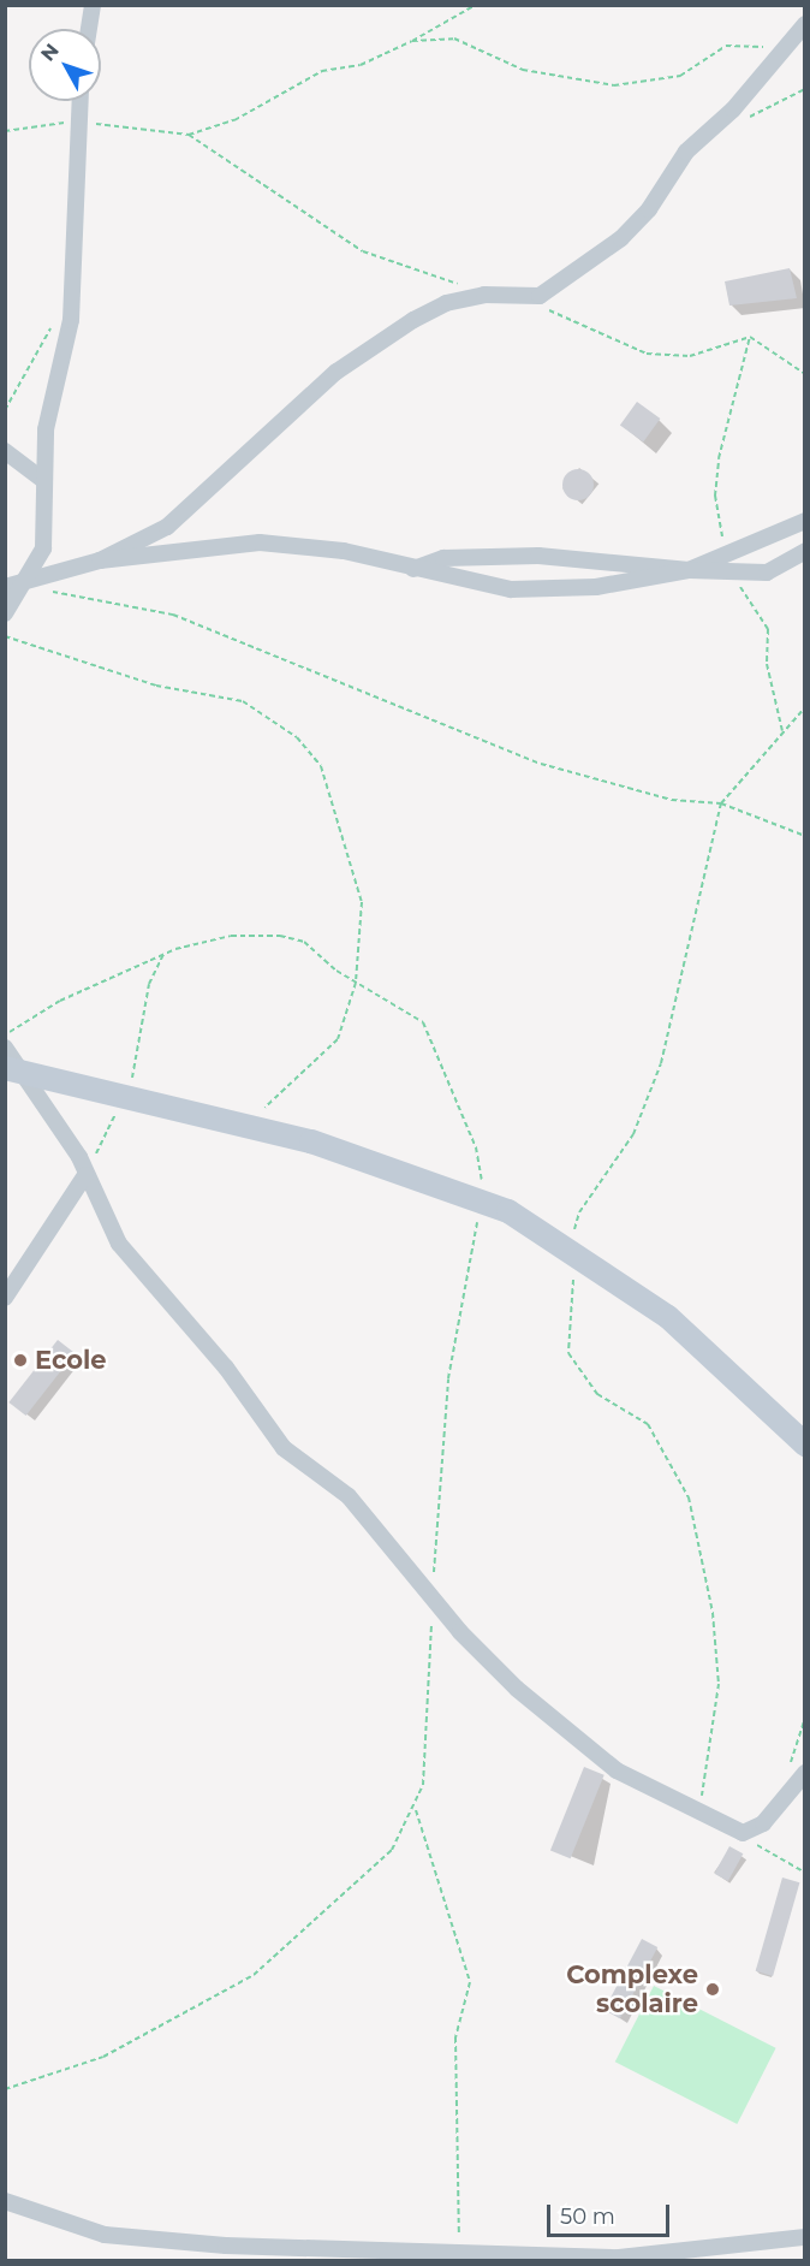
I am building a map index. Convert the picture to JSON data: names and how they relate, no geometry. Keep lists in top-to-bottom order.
{
  "places": ["Ecole", "Complexe scolaire"],
  "scale_bar": "50 m",
  "north": "top left"
}
